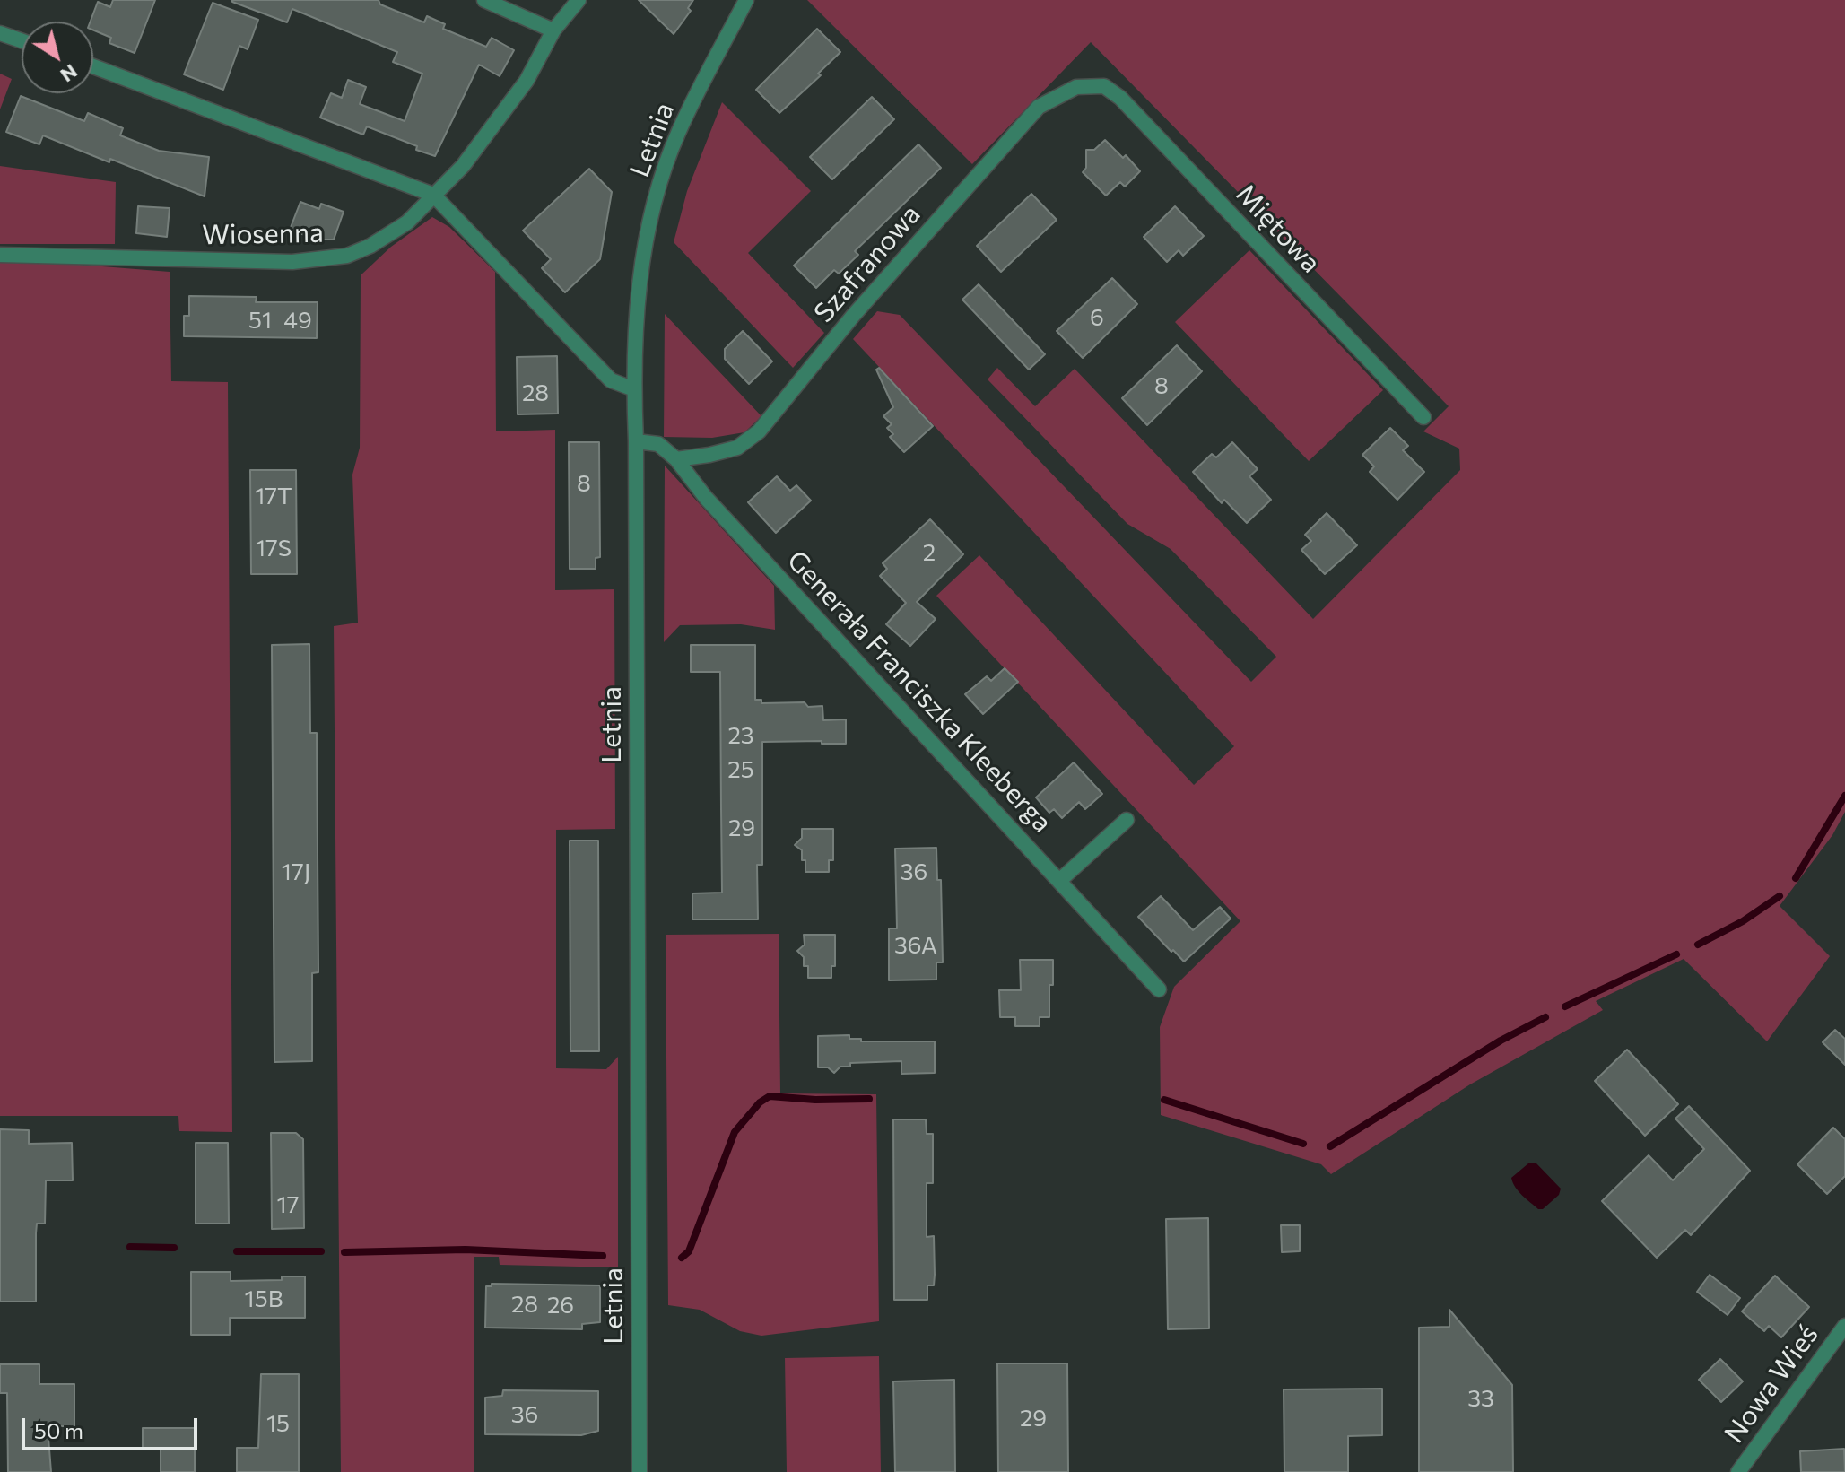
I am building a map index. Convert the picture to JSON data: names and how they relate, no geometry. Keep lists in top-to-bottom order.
{
  "streets": {
    "street": [
      "Letnia",
      "Miętowa",
      "Wiosenna",
      "Szafranowa",
      "Generała Franciszka Kleeberga",
      "Nowa Wieś"
    ]
  },
  "crossings": [
    ["Letnia", "Generała Franciszka Kleeberga"],
    ["Miętowa", "Szafranowa"],
    ["Szafranowa", "Generała Franciszka Kleeberga"]
  ],
  "house_numbers": [
    "6",
    "51",
    "49",
    "8",
    "28",
    "8",
    "17T",
    "17S",
    "2",
    "23",
    "25",
    "29",
    "17J",
    "36",
    "36A",
    "17",
    "15B",
    "28",
    "26",
    "33",
    "36",
    "29",
    "15"
  ],
  "scale_bar": "50 m",
  "north": "bottom right"
}
